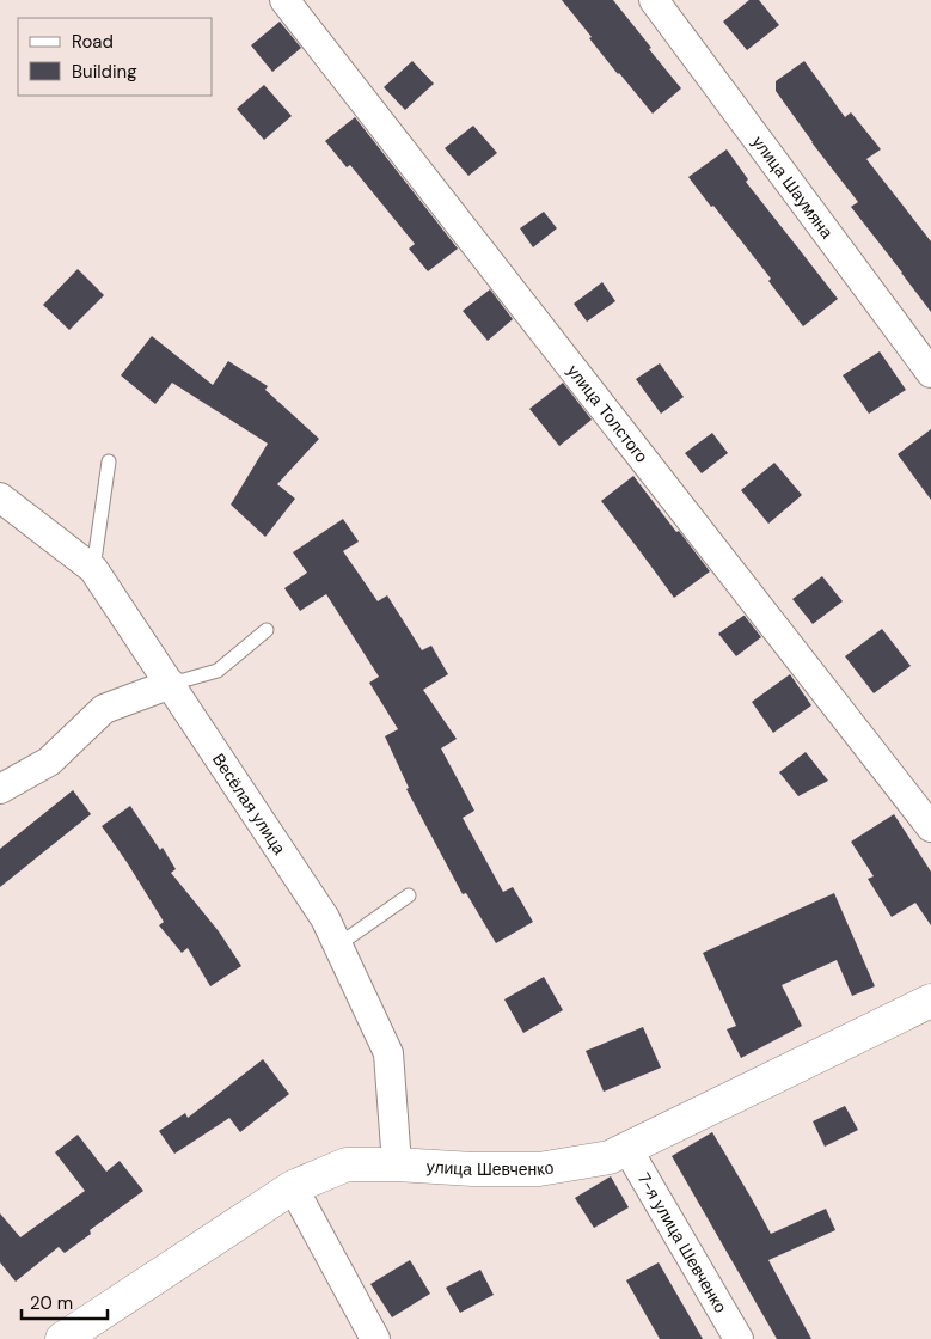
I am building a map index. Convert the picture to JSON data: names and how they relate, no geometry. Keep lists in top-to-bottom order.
{
  "streets": {
    "main road": ["улица Шевченко"],
    "street": [
      "улица Шаумяна",
      "улица Толстого",
      "Весёлая улица",
      "7-я улица Шевченко"
    ]
  },
  "crossings": [
    ["Весёлая улица", "улица Шевченко"],
    ["улица Шевченко", "7-я улица Шевченко"]
  ],
  "legend": ["Road", "Building"],
  "scale_bar": "20 m"
}
